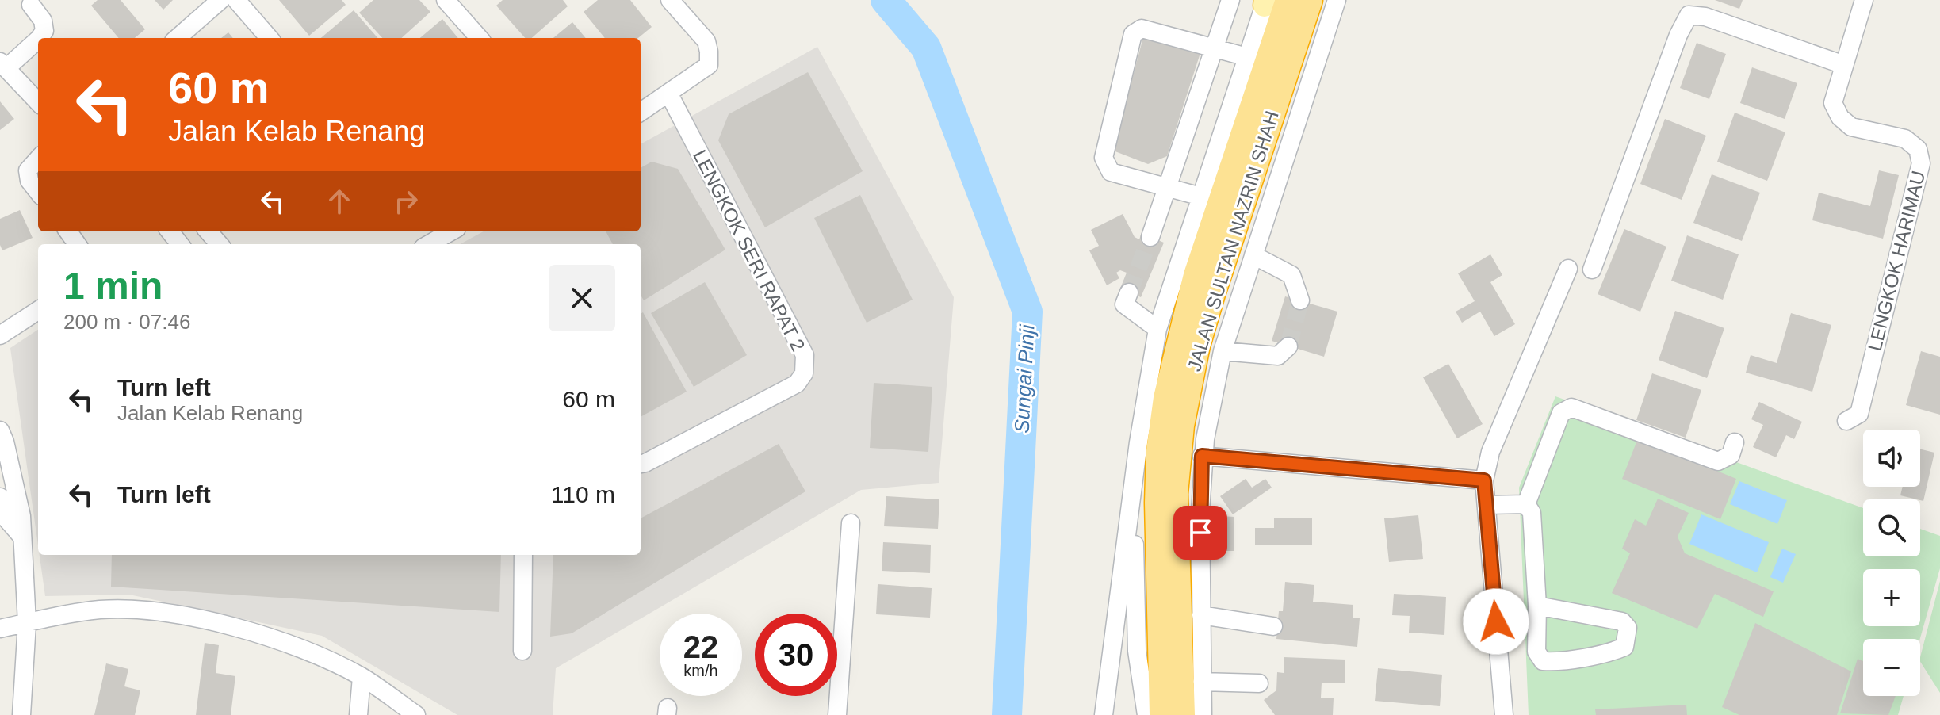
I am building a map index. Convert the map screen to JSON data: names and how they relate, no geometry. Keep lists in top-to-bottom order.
{
  "streets": {
    "highway": ["JALAN SULTAN NAZRIN SHAH"],
    "street": ["LENGKOK SERI RAPAT 2", "LENGKOK HARIMAU"]
  },
  "water": ["Sungai Pinji"],
  "page": {
    "turn": ["60 m", "Jalan Kelab Renang"],
    "heading": ["1 min", "200 m · 07:46"],
    "list": [
      {
        "name": "Turn left",
        "note": "Jalan Kelab Renang",
        "value": "60 m"
      },
      {
        "name": "Turn left",
        "value": "110 m"
      }
    ],
    "map_buttons": ["+", "−"],
    "speed": "22 km/h",
    "limit": "30"
  }
}
